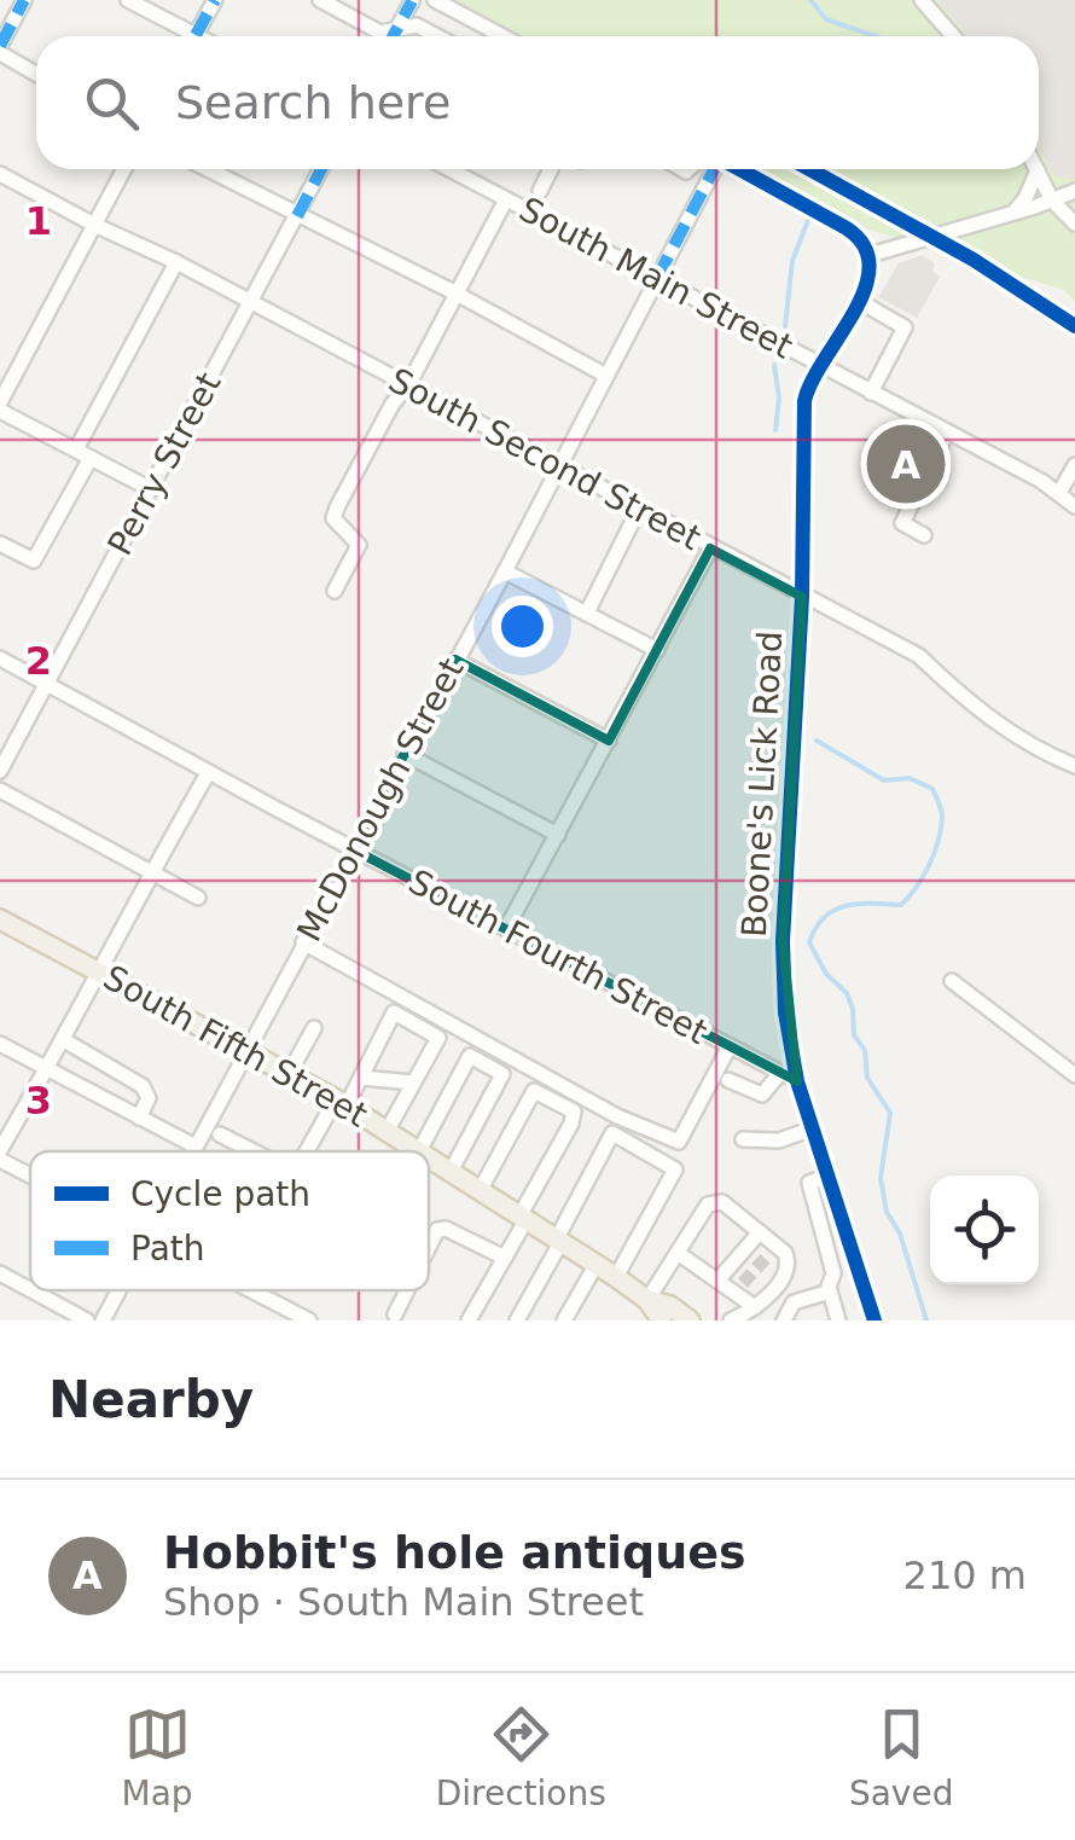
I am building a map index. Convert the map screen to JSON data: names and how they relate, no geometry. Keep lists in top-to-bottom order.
{
  "streets": {
    "main road": ["South Fifth Street"],
    "street": [
      "South Main Street",
      "South Second Street",
      "Perry Street",
      "Boone's Lick Road",
      "McDonough Street",
      "South Fourth Street"
    ]
  },
  "crossings": [
    ["South Main Street", "Boone's Lick Road"],
    ["South Main Street", "McDonough Street"],
    ["South Second Street", "Perry Street"],
    ["South Second Street", "Boone's Lick Road"],
    ["South Second Street", "McDonough Street"],
    ["Perry Street", "South Fourth Street"],
    ["Boone's Lick Road", "South Fourth Street"],
    ["McDonough Street", "South Fourth Street"],
    ["McDonough Street", "South Fifth Street"]
  ],
  "legend": ["Cycle path", "Path"],
  "page": {
    "search": "Search here",
    "pins": "A",
    "heading": "Nearby",
    "list": [
      {
        "mark": "A",
        "name": "Hobbit's hole antiques",
        "note": "Shop · South Main Street",
        "value": "210 m"
      }
    ],
    "nav": ["Map", "Directions", "Saved"]
  },
  "grid": {
    "rows": ["1", "2", "3"]
  }
}
